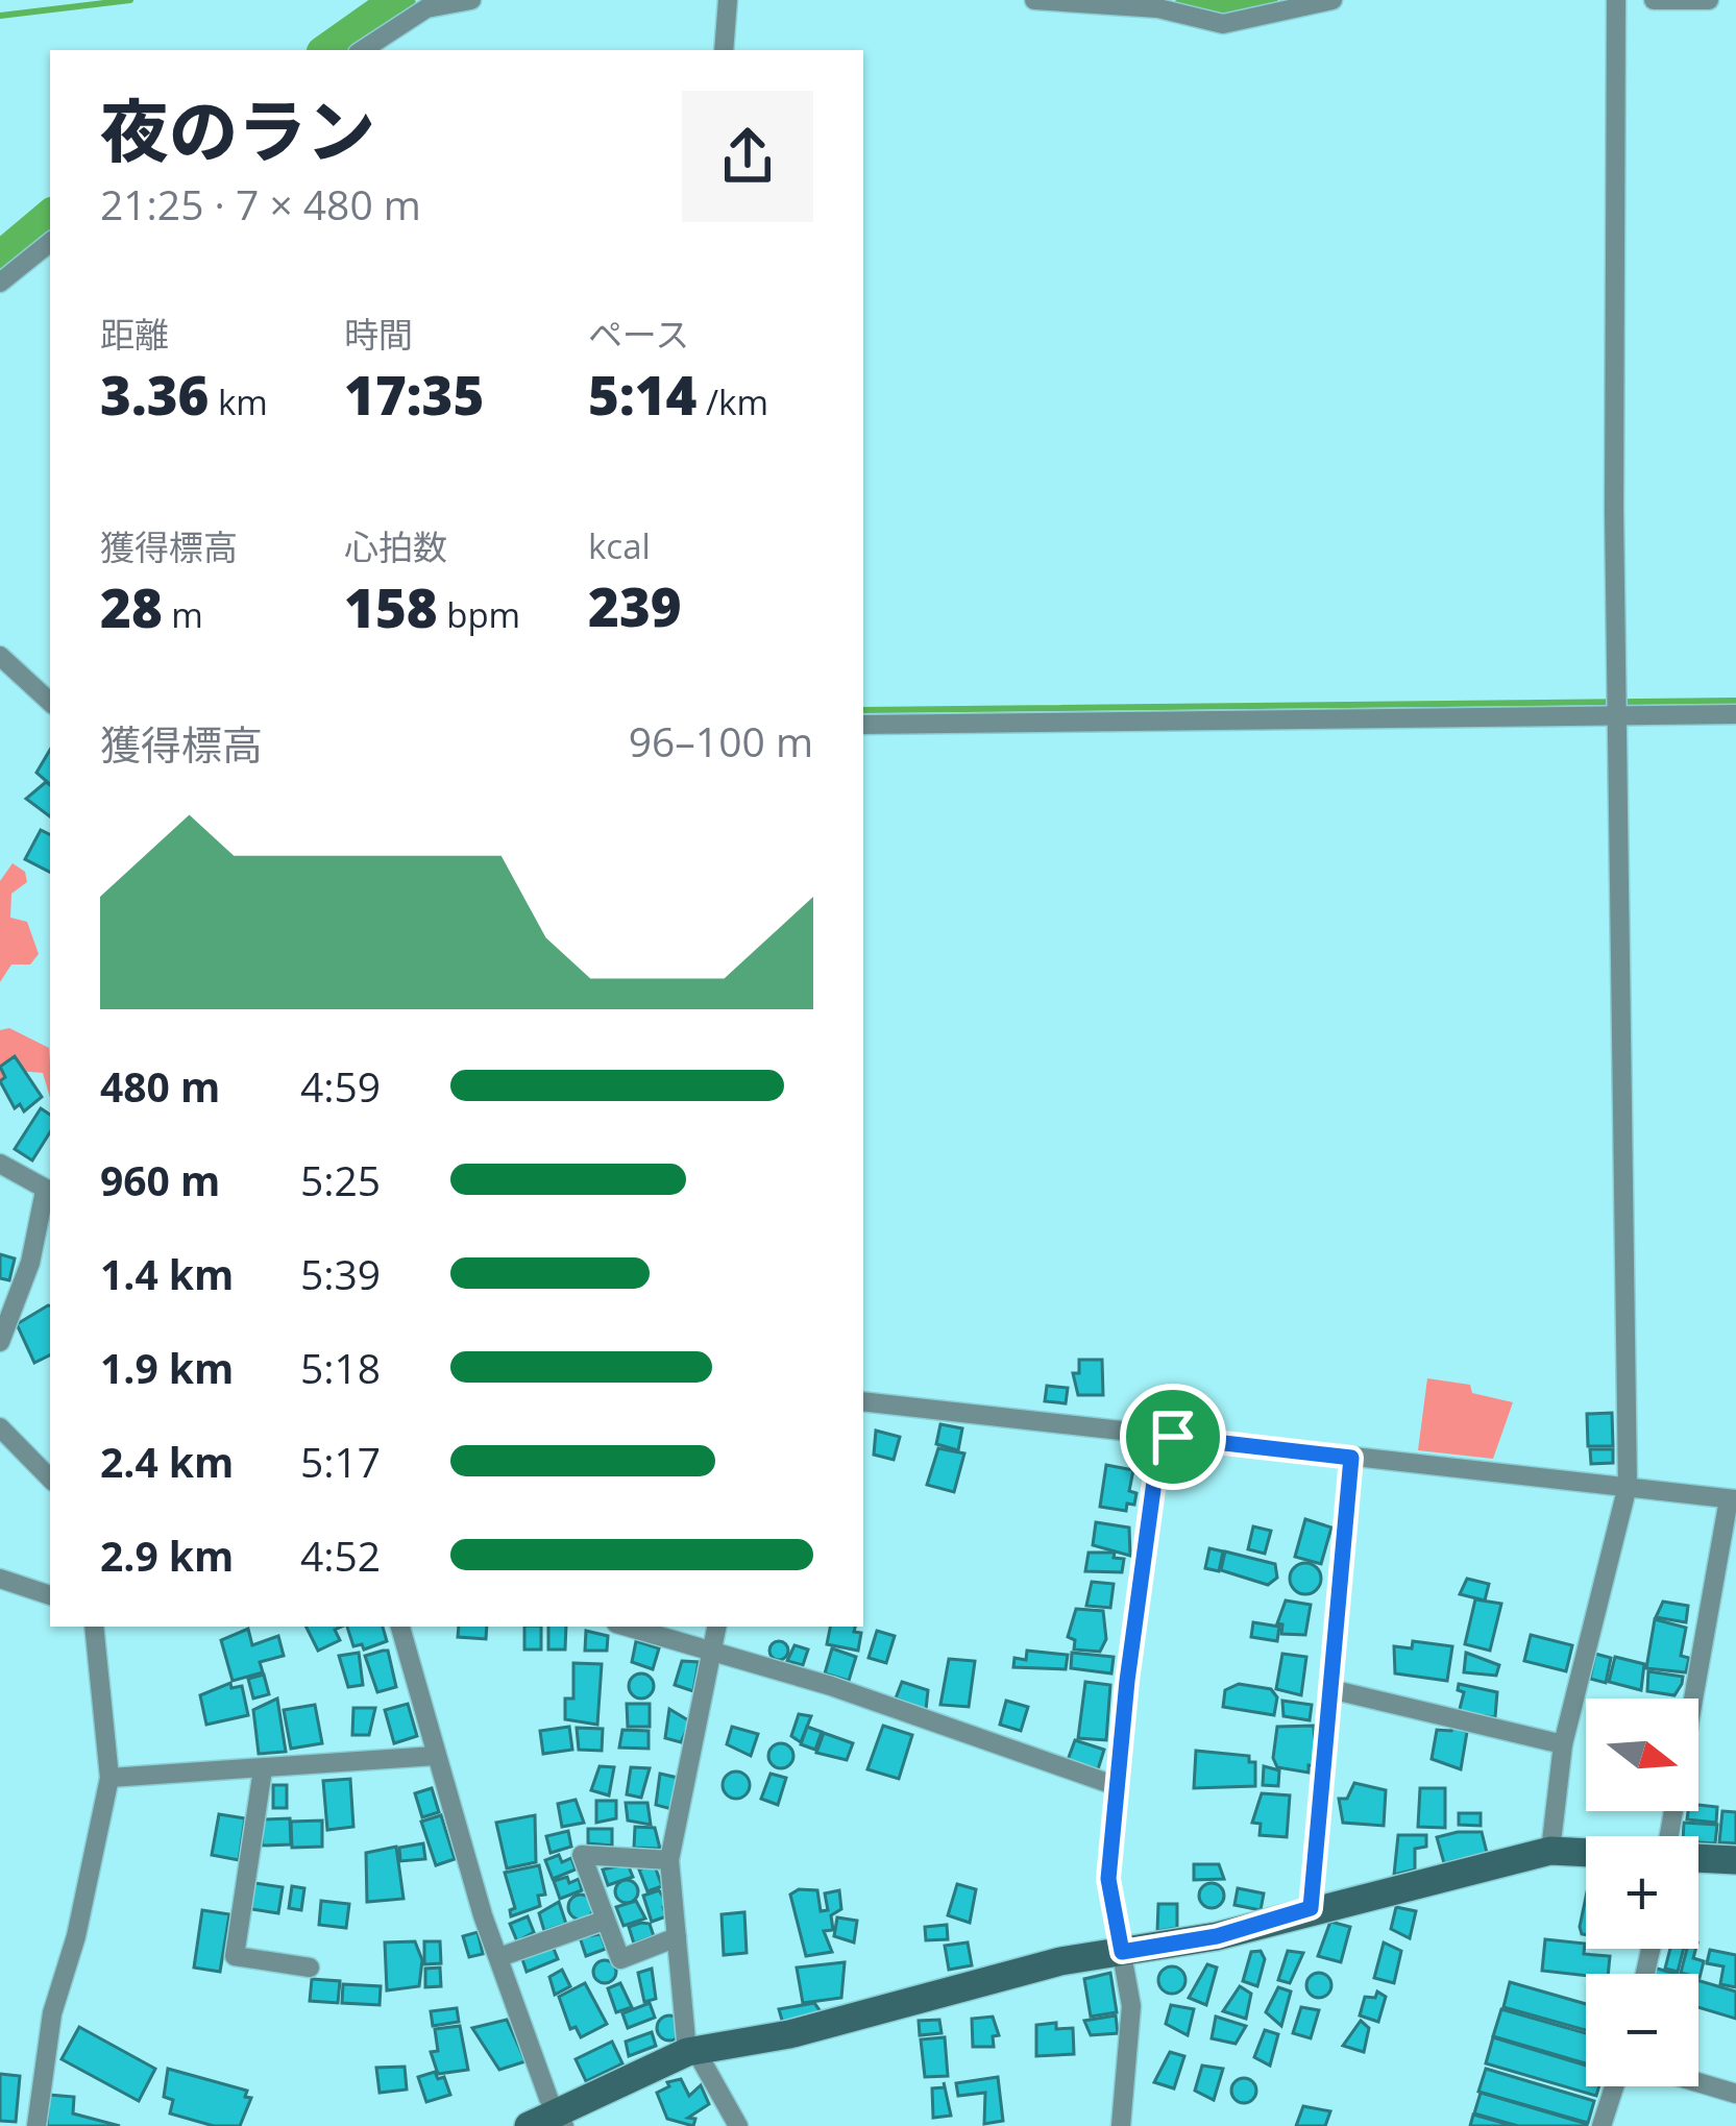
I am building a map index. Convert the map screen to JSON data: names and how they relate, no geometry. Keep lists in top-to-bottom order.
{
  "north": "right",
  "page": {
    "heading": ["夜のラン", "21:25 · 7 × 480 m"],
    "stats": [
      ["距離", "3.36 km"],
      ["時間", "17:35"],
      ["ペース", "5:14 /km"],
      ["獲得標高", "28 m"],
      ["心拍数", "158 bpm"],
      ["kcal", "239"]
    ],
    "chart": ["獲得標高", "96–100 m"],
    "list": [
      {
        "name": "480 m",
        "note": "4:59"
      },
      {
        "name": "960 m",
        "note": "5:25"
      },
      {
        "name": "1.4 km",
        "note": "5:39"
      },
      {
        "name": "1.9 km",
        "note": "5:18"
      },
      {
        "name": "2.4 km",
        "note": "5:17"
      },
      {
        "name": "2.9 km",
        "note": "4:52"
      }
    ],
    "map_buttons": ["+", "−"]
  }
}
